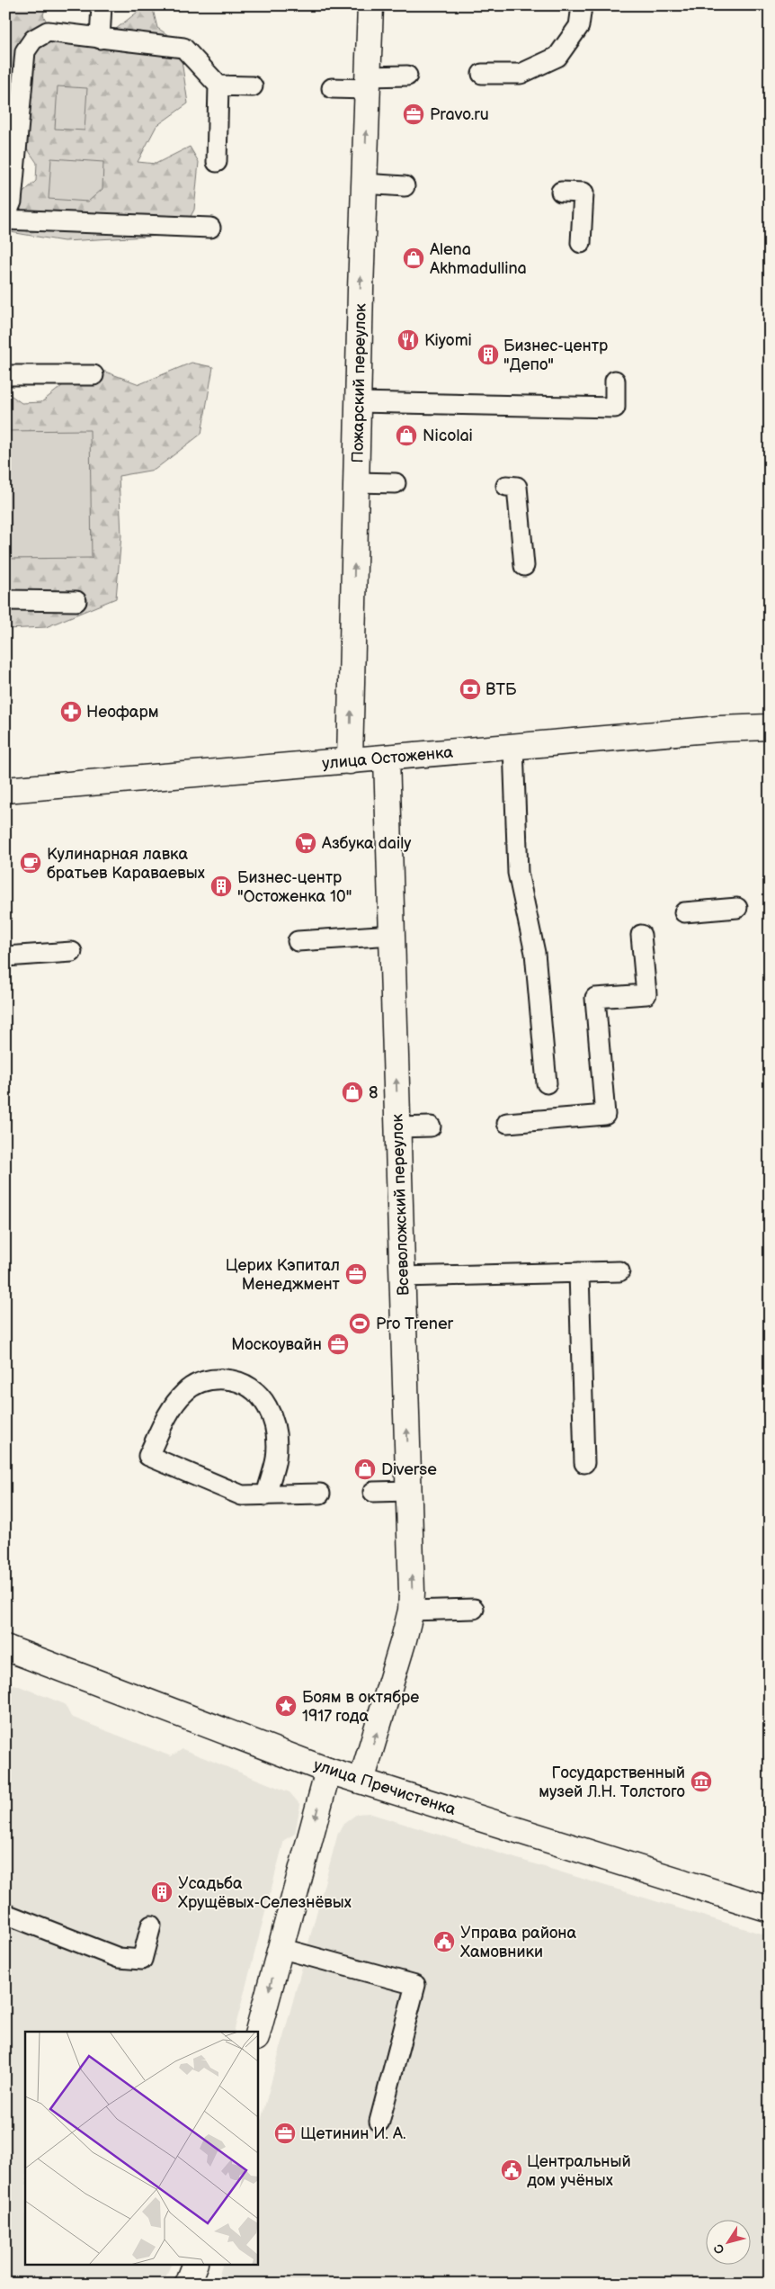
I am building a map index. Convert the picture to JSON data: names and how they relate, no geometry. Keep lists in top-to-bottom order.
{
  "streets": {
    "street": [
      "Пожарский переулок",
      "улица Остоженка",
      "Всеволожский переулок",
      "улица Пречистенка"
    ]
  },
  "crossings": [
    ["Пожарский переулок", "улица Остоженка"],
    ["улица Остоженка", "Всеволожский переулок"],
    ["Всеволожский переулок", "улица Пречистенка"]
  ],
  "one_way": ["Пожарский переулок", "Всеволожский переулок"],
  "places": {
    "office": [
      "Pravo.ru",
      "Церих Кэпитал Менеджмент",
      "Москоувайн",
      "Щетинин И. А."
    ],
    "shop": [
      "Alena Akhmadullina",
      "Nicolai",
      "8",
      "Diverse"
    ],
    "restaurant": ["Kiyomi"],
    "building": ["Бизнес-центр \"Депо\"", "Бизнес-центр \"Остоженка 10\"", "Усадьба Хрущёвых-Селезнёвых"],
    "bank": ["ВТБ"],
    "pharmacy": ["Неофарм"],
    "supermarket": ["Азбука daily"],
    "cafe": ["Кулинарная лавка братьев Караваевых"],
    "sports": ["Pro Trener"],
    "place": ["Боям в октябре 1917 года"],
    "museum": ["Государственный музей Л.Н. Толстого"],
    "public building": ["Управа района Хамовники", "Центральный дом учёных"]
  },
  "north": "bottom left"
}
